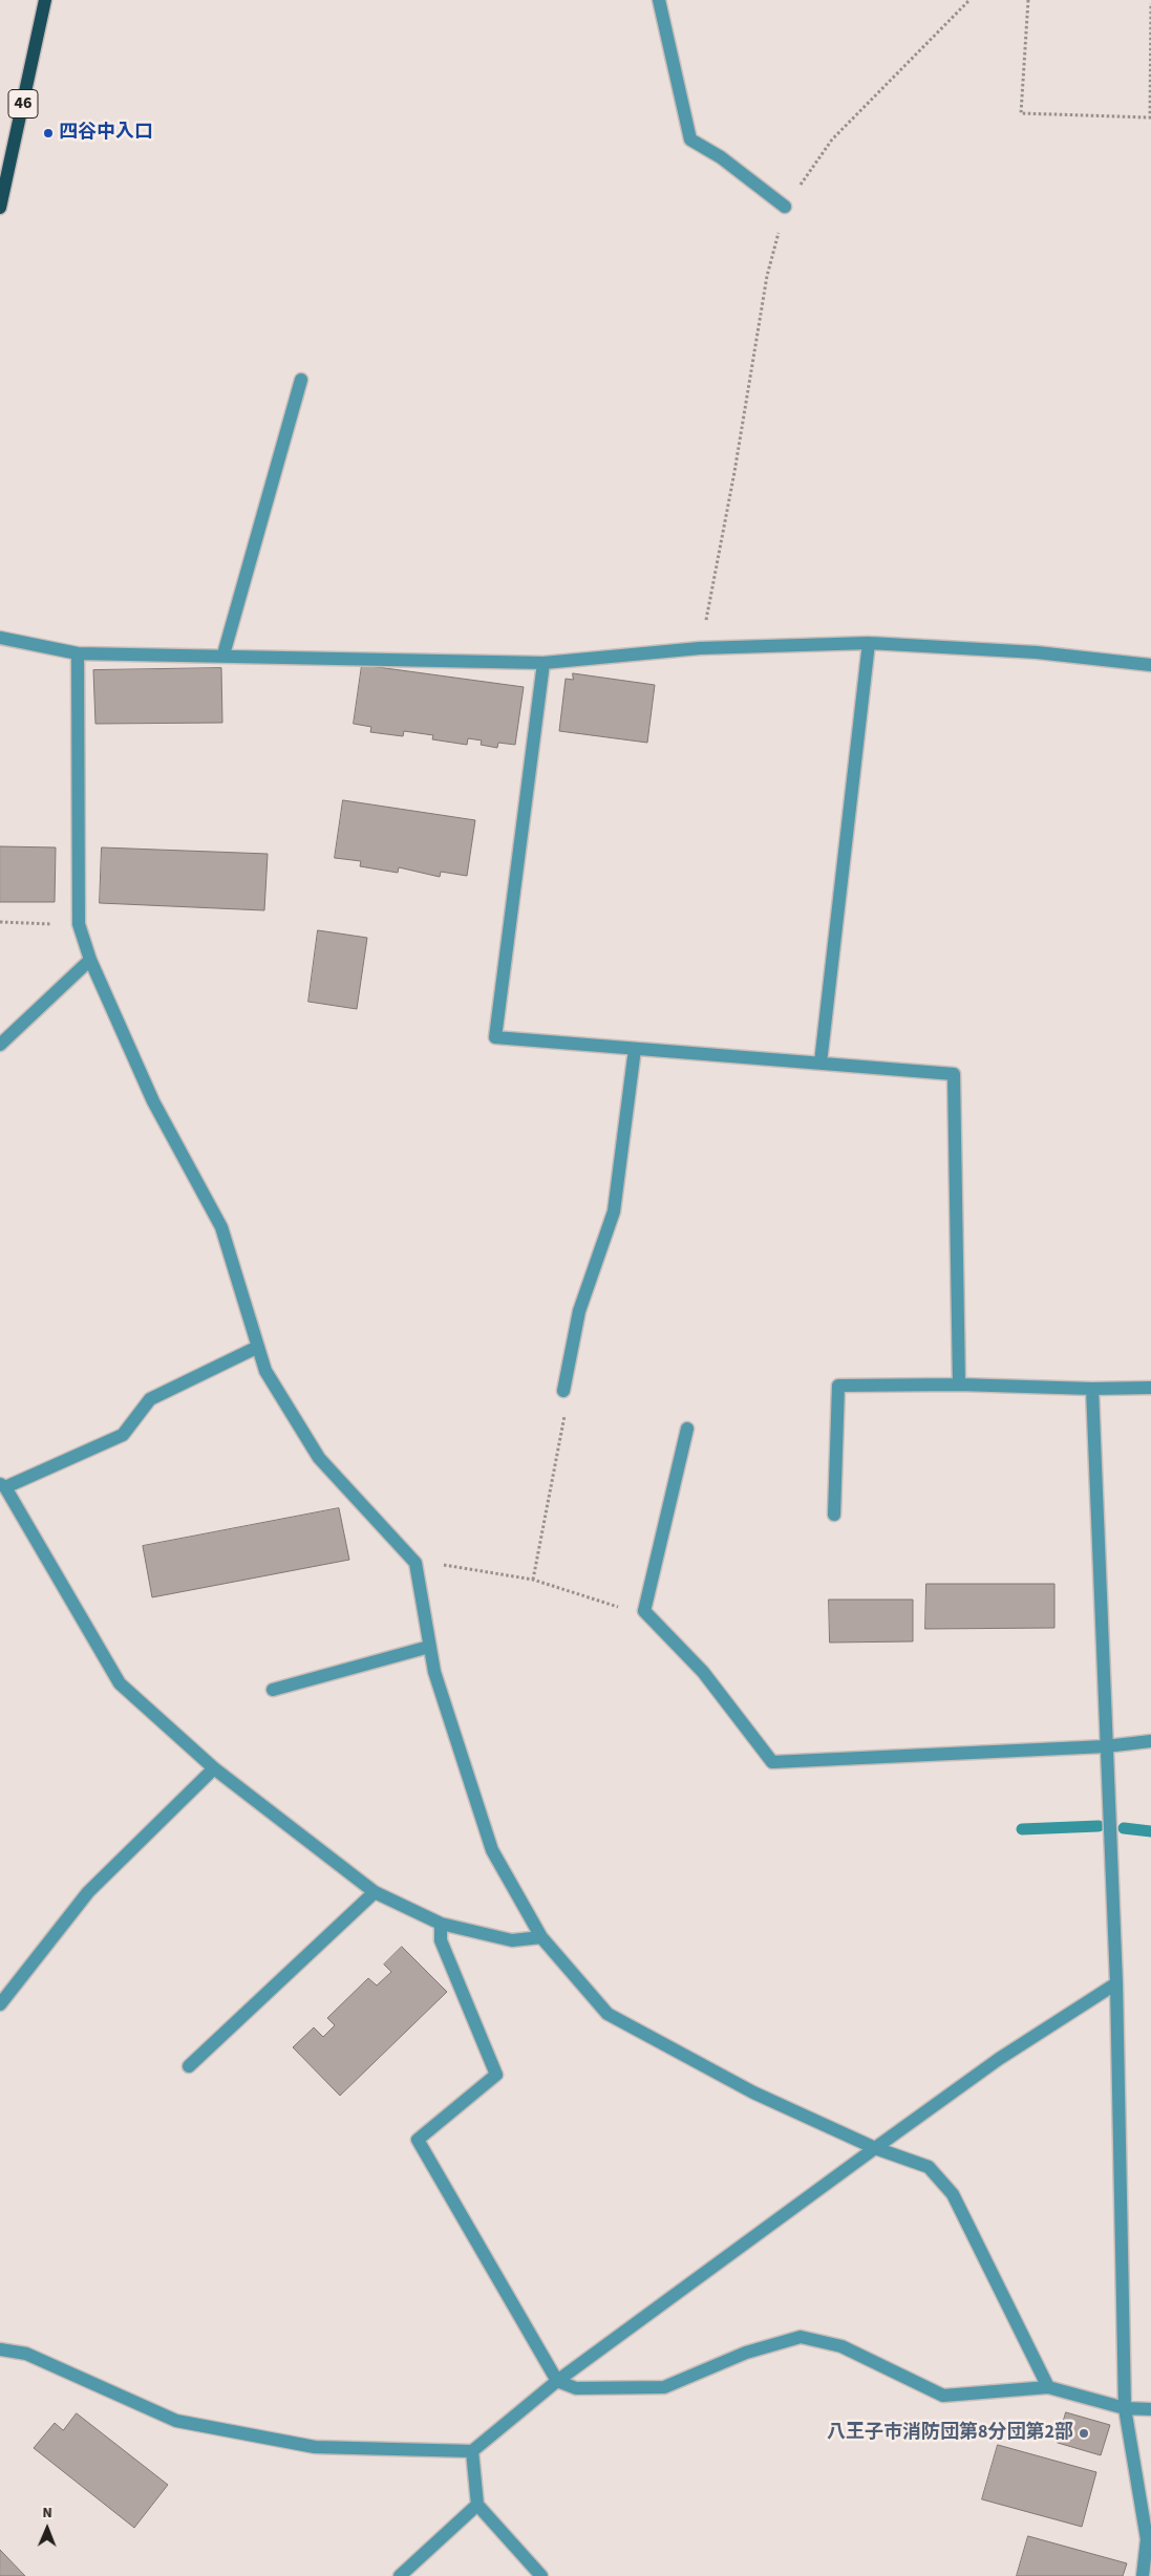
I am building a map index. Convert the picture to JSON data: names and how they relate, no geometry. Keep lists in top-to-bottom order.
{
  "streets": {
    "main road": ["46"]
  },
  "places": ["四谷中入口", "八王子市消防団第8分団第2部"],
  "north": "top"
}
